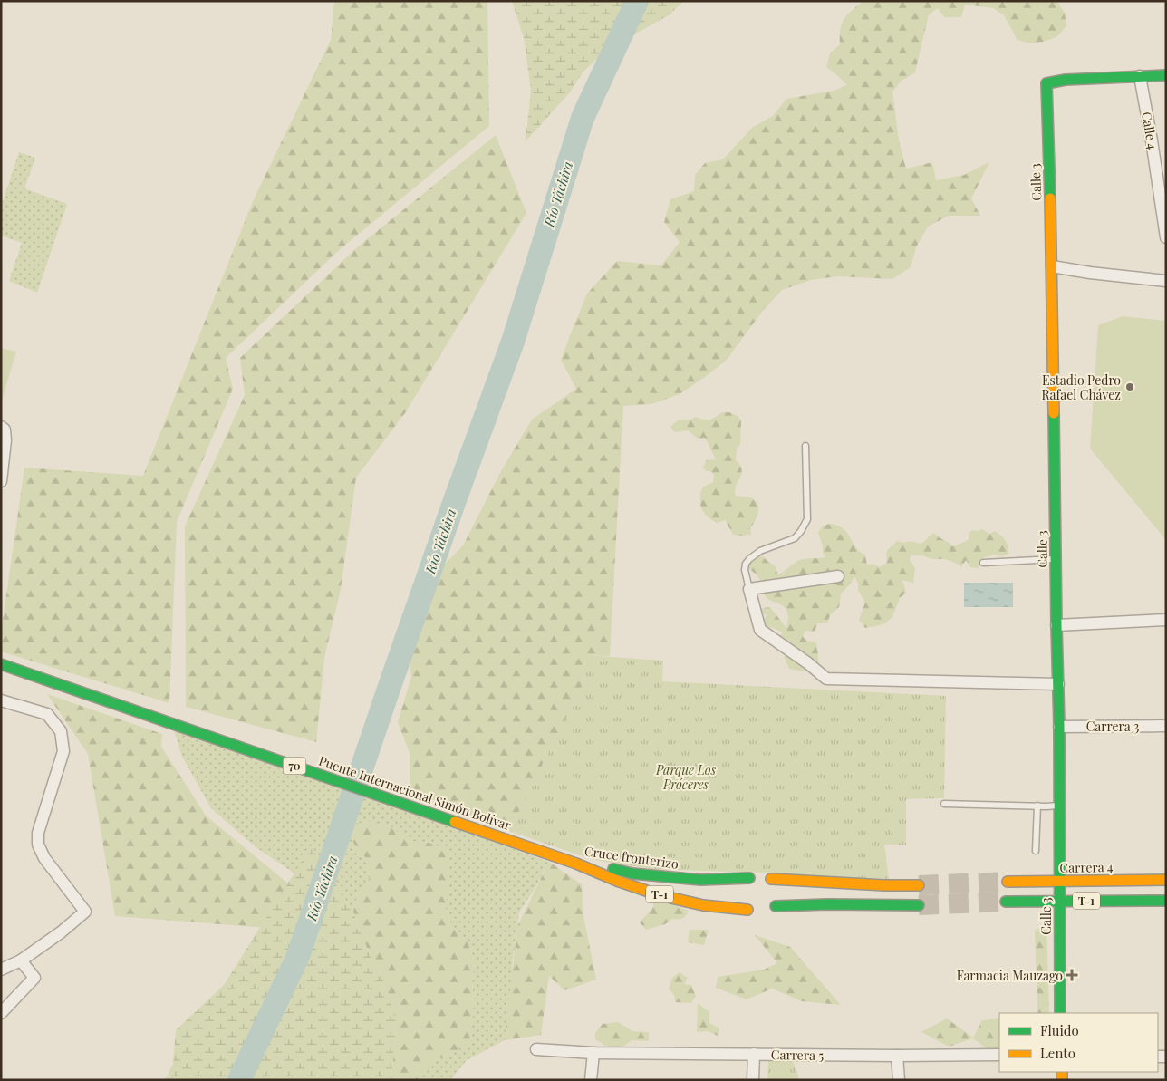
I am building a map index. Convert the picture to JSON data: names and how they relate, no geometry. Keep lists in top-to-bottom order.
{
  "streets": {
    "main road": [
      "Calle 3",
      "70",
      "Puente Internacional Simón Bolívar",
      "Cruce fronterizo",
      "Carrera 4",
      "T-1"
    ],
    "street": ["Calle 4", "Carrera 3", "Carrera 5"]
  },
  "crossings": [
    ["Calle 4", "Calle 3"],
    ["Calle 3", "Carrera 3"],
    ["Calle 3", "Carrera 4"],
    ["Calle 3", "T-1"],
    ["Puente Internacional Simón Bolívar", "Cruce fronterizo"]
  ],
  "water": ["Río Táchira"],
  "parks": ["Parque Los Próceres"],
  "places": {
    "other": ["Estadio Pedro Rafael Chávez"],
    "health": ["Farmacia Mauzago"]
  },
  "legend": ["Fluido", "Lento"]
}
